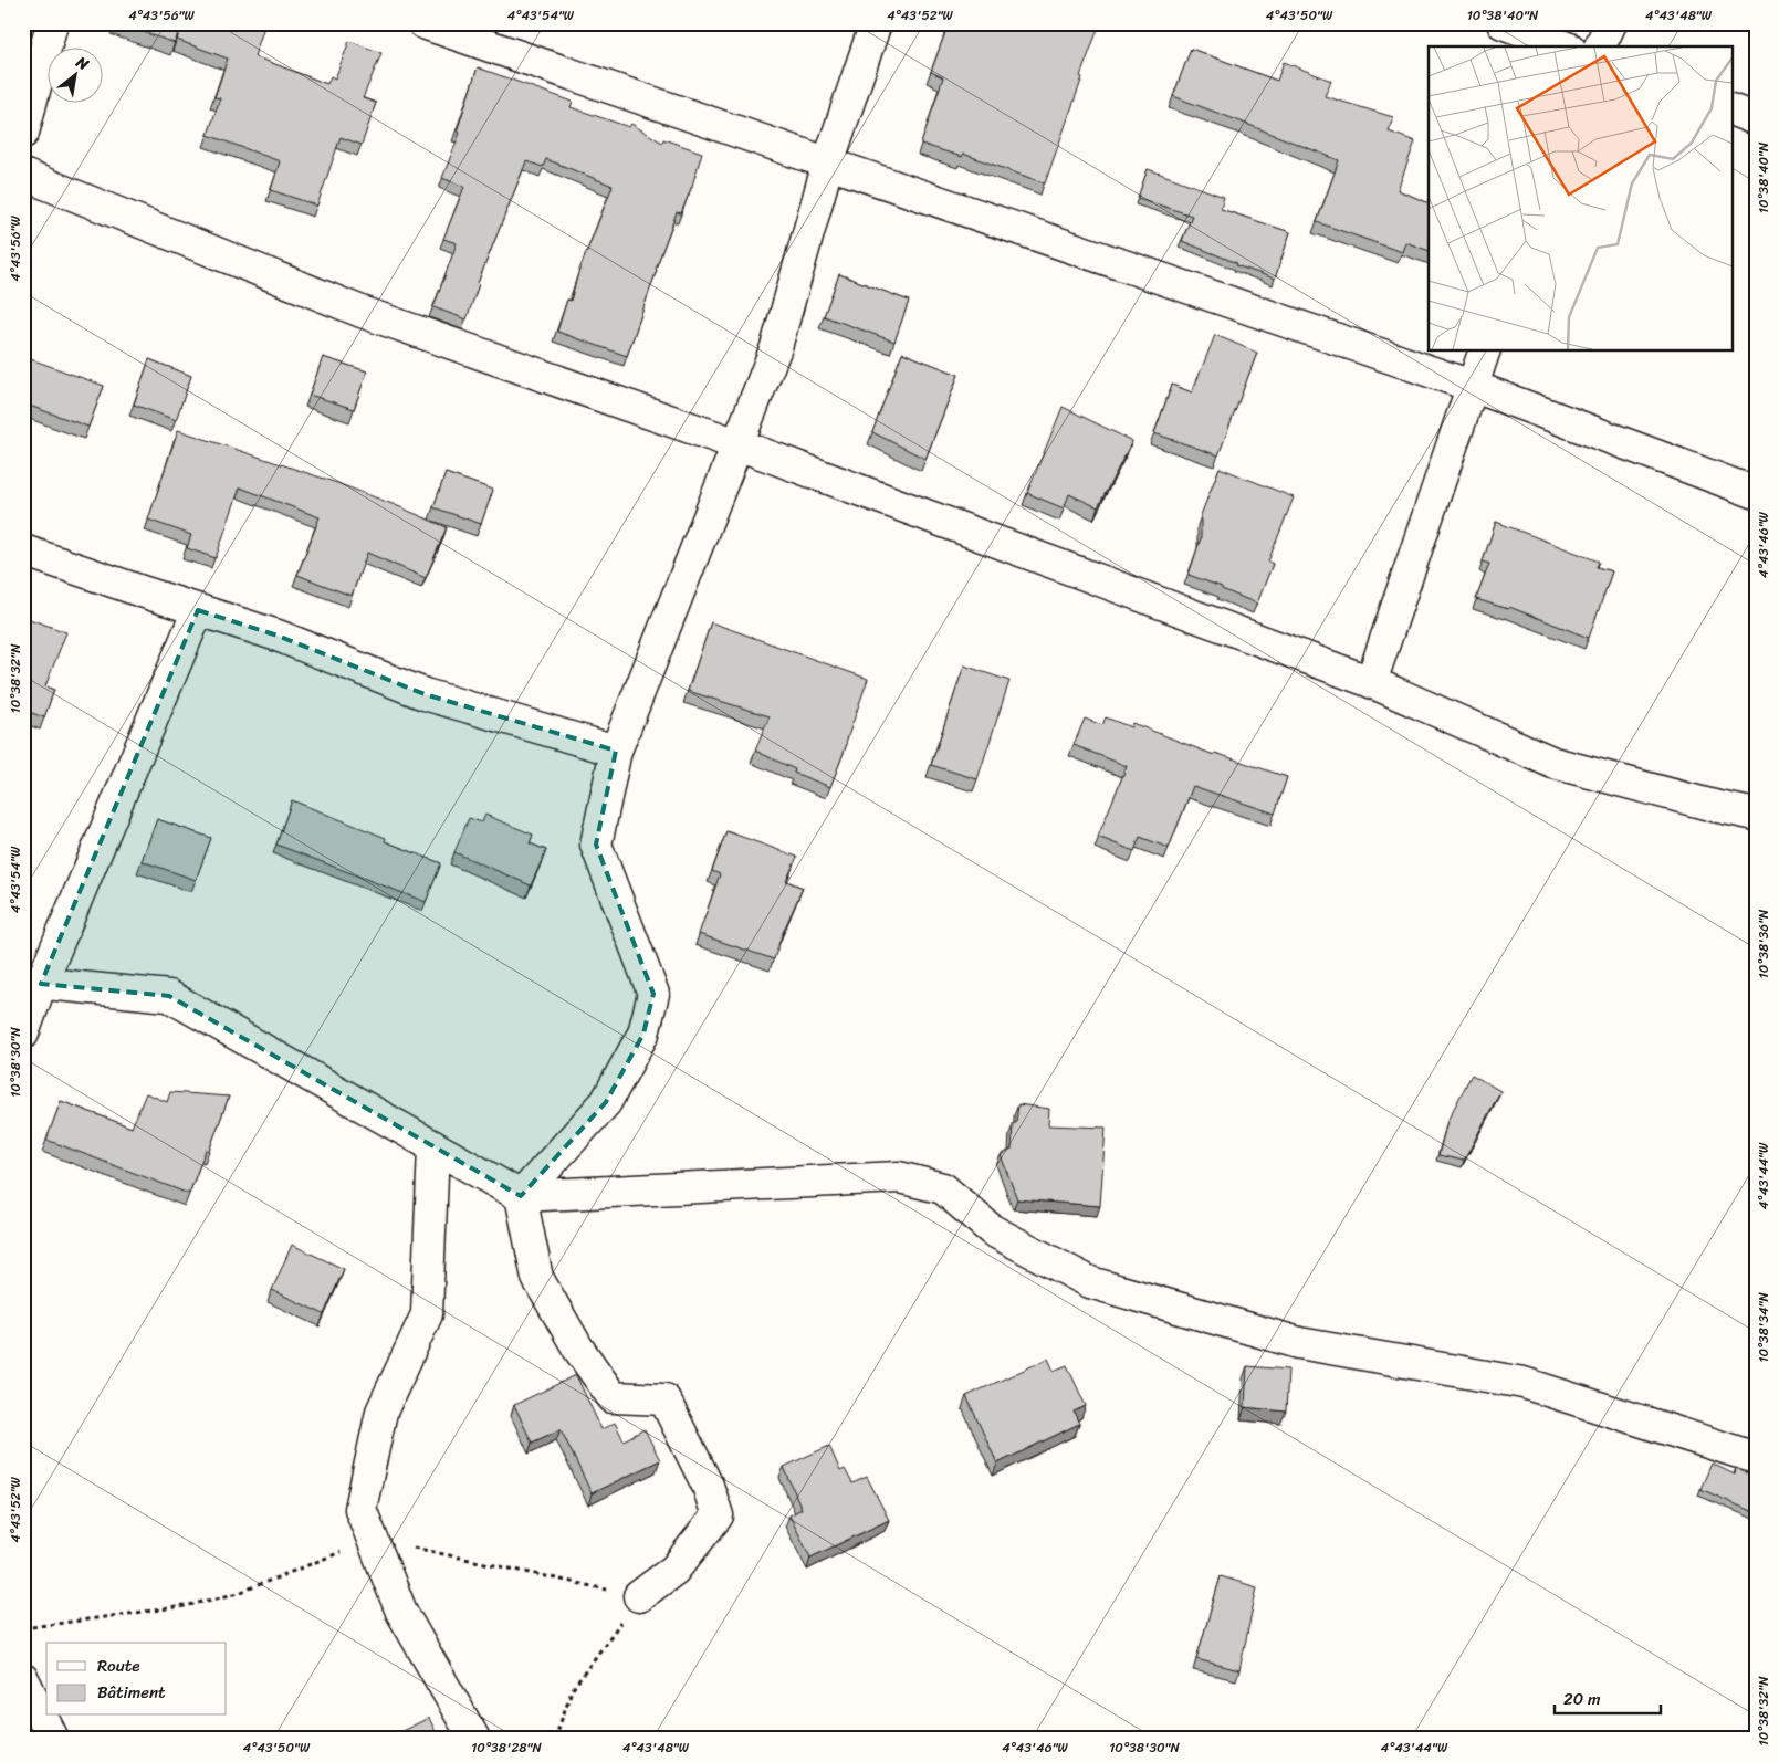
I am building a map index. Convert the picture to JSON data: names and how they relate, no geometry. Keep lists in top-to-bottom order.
{
  "legend": ["Route", "Bâtiment"],
  "scale_bar": "20 m",
  "north": "top right",
  "coordinates": [
    "4°43'56\"W",
    "4°43'54\"W",
    "4°43'52\"W",
    "4°43'50\"W",
    "10°38'40\"N",
    "4°43'48\"W",
    "4°43'46\"W",
    "10°38'32\"N",
    "10°38'36\"N",
    "10°38'30\"N",
    "4°43'44\"W",
    "10°38'34\"N",
    "10°38'28\"N"
  ]
}
